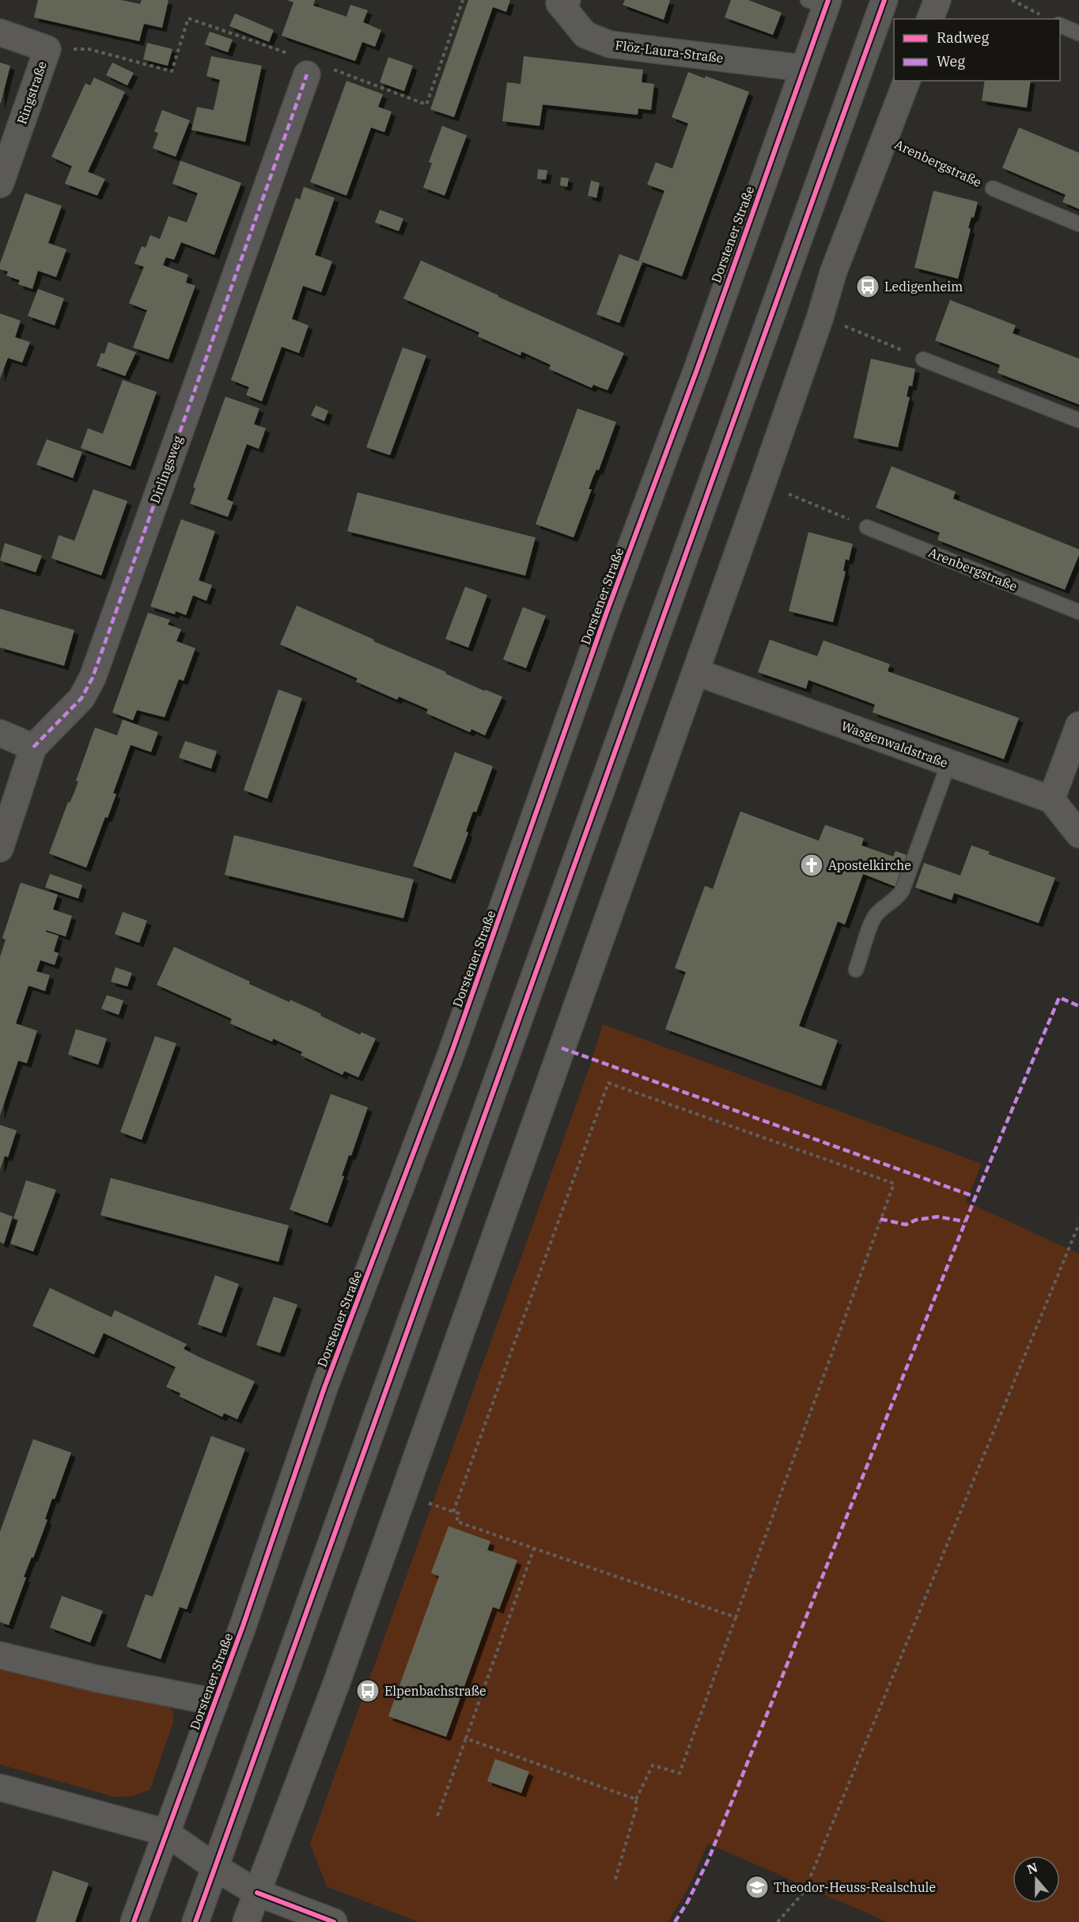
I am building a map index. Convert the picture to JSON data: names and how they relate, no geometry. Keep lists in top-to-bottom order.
{
  "streets": {
    "street": [
      "Flöz-Laura-Straße",
      "Ringstraße",
      "Dorstener Straße",
      "Dirlingsweg",
      "Wasgenwaldstraße"
    ],
    "lane": ["Arenbergstraße"]
  },
  "crossings": [
    ["Flöz-Laura-Straße", "Dorstener Straße"]
  ],
  "places": {
    "bus stop": ["Ledigenheim", "Elpenbachstraße"],
    "church": ["Apostelkirche"],
    "school or university": ["Theodor-Heuss-Realschule"]
  },
  "legend": ["Radweg", "Weg"],
  "north": "top"
}
